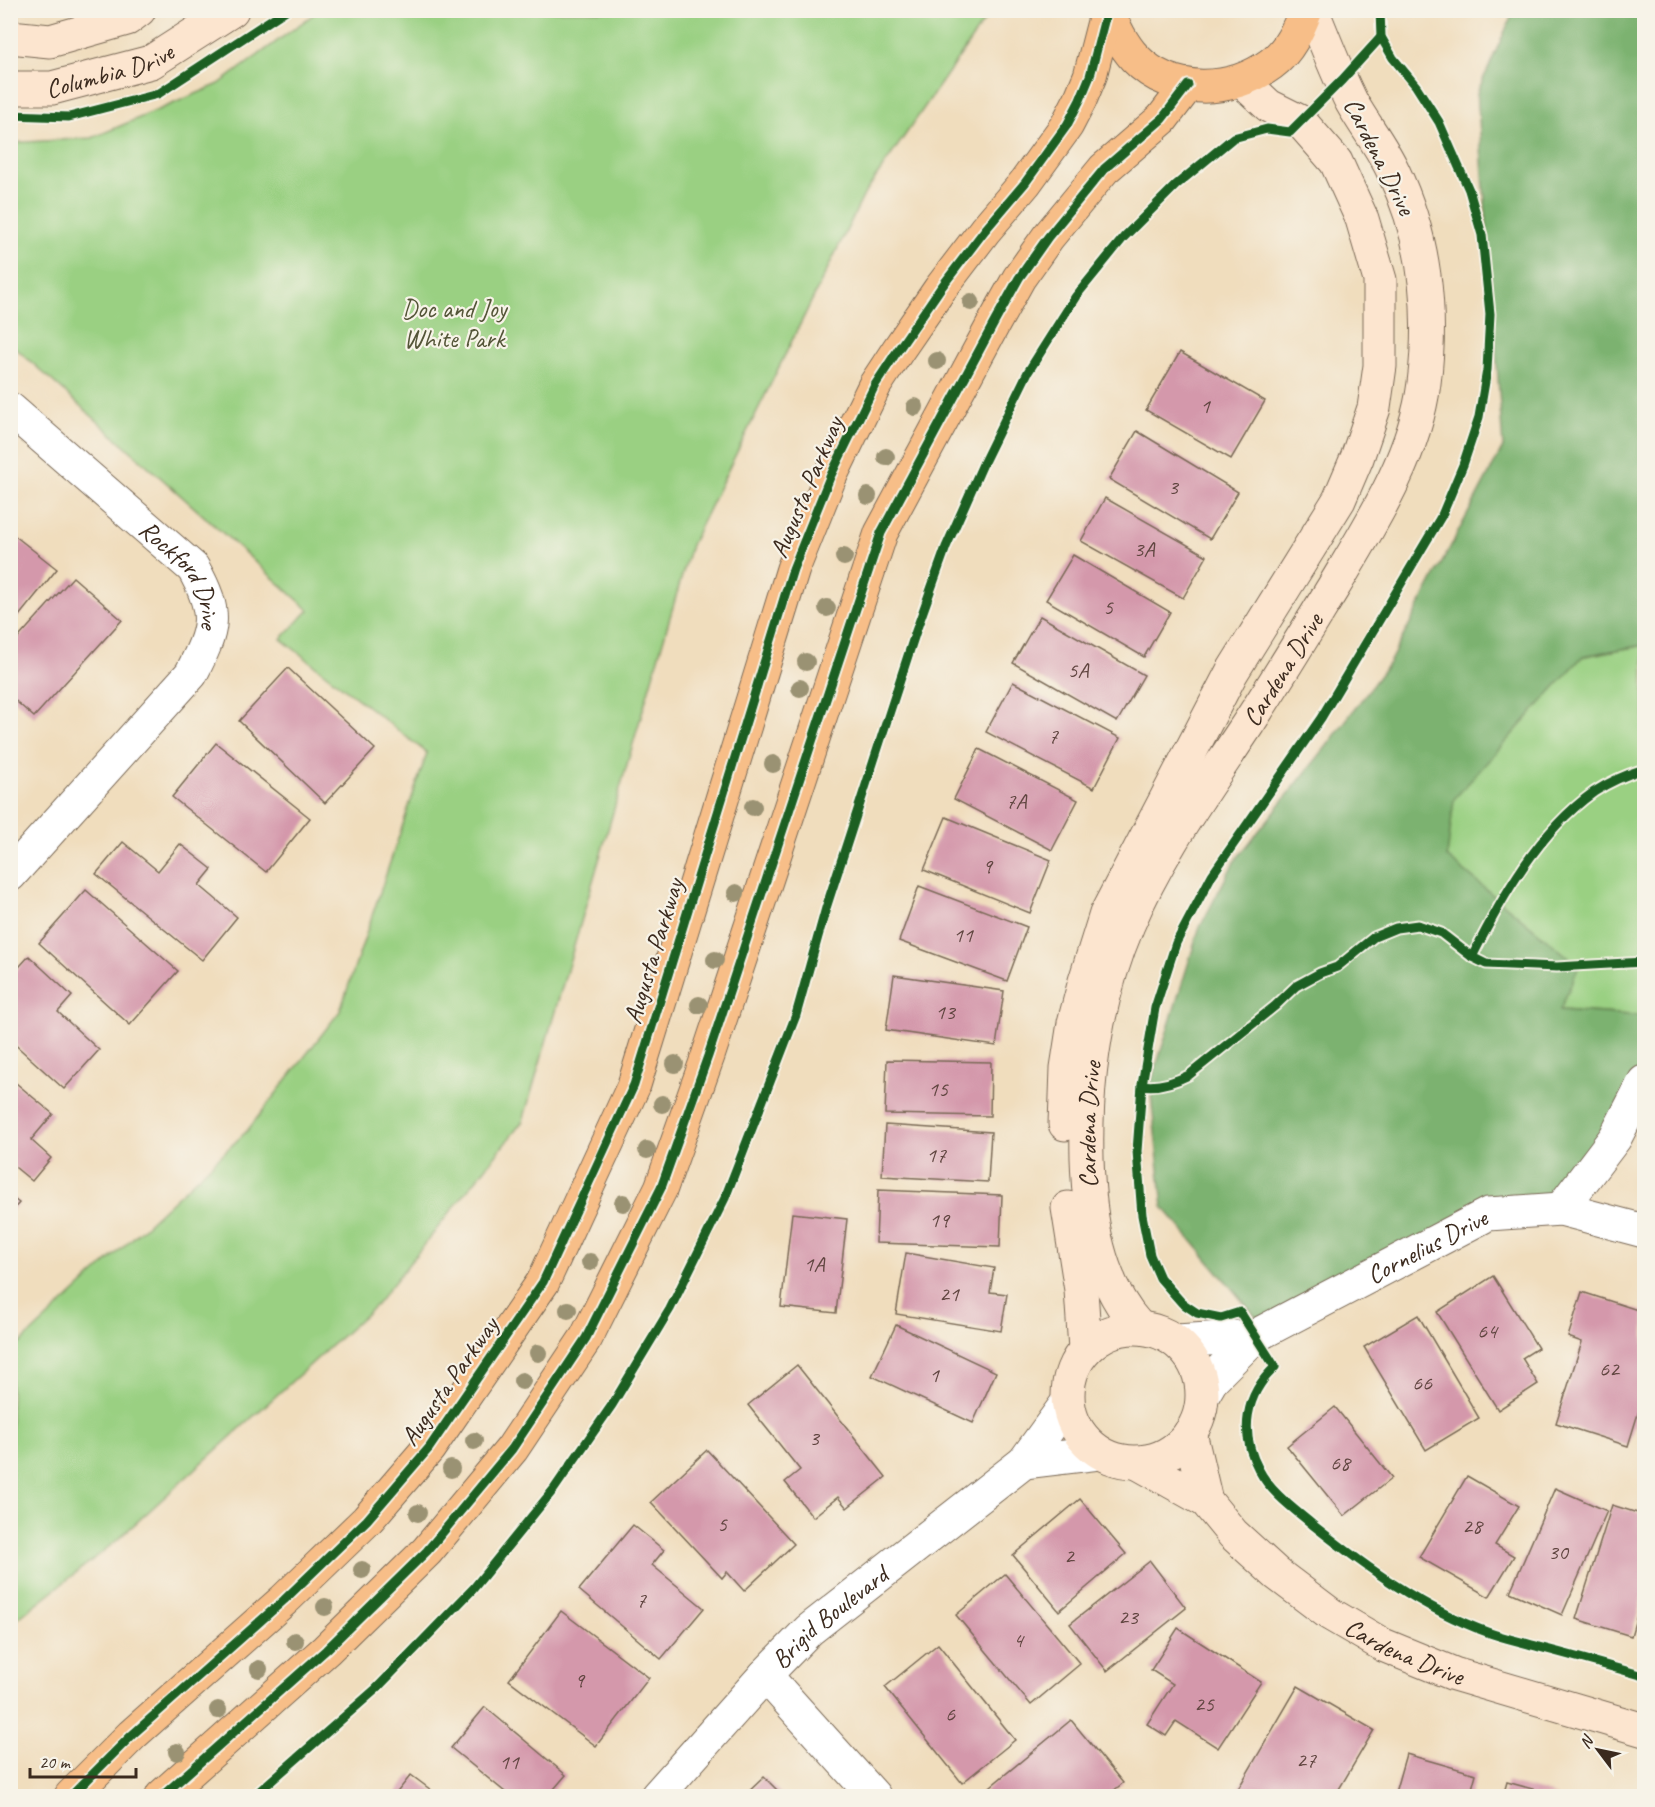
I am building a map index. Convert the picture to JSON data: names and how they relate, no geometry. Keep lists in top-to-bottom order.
{
  "streets": {
    "main road": ["Augusta Parkway"],
    "street": [
      "Columbia Drive",
      "Cardena Drive",
      "Rockford Drive",
      "Cornelius Drive",
      "Brigid Boulevard"
    ]
  },
  "crossings": [
    ["Cardena Drive", "Cornelius Drive"],
    ["Cardena Drive", "Brigid Boulevard"],
    ["Cornelius Drive", "Brigid Boulevard"]
  ],
  "parks": ["Doc and Joy White Park"],
  "house_numbers": [
    "1",
    "3",
    "3A",
    "5",
    "5A",
    "7",
    "7A",
    "9",
    "11",
    "13",
    "15",
    "17",
    "19",
    "1A",
    "21",
    "64",
    "62",
    "1",
    "66",
    "3",
    "68",
    "5",
    "28",
    "30",
    "2",
    "7",
    "23",
    "4",
    "9",
    "25",
    "6",
    "27",
    "11"
  ],
  "scale_bar": "20 m",
  "north": "top left"
}
